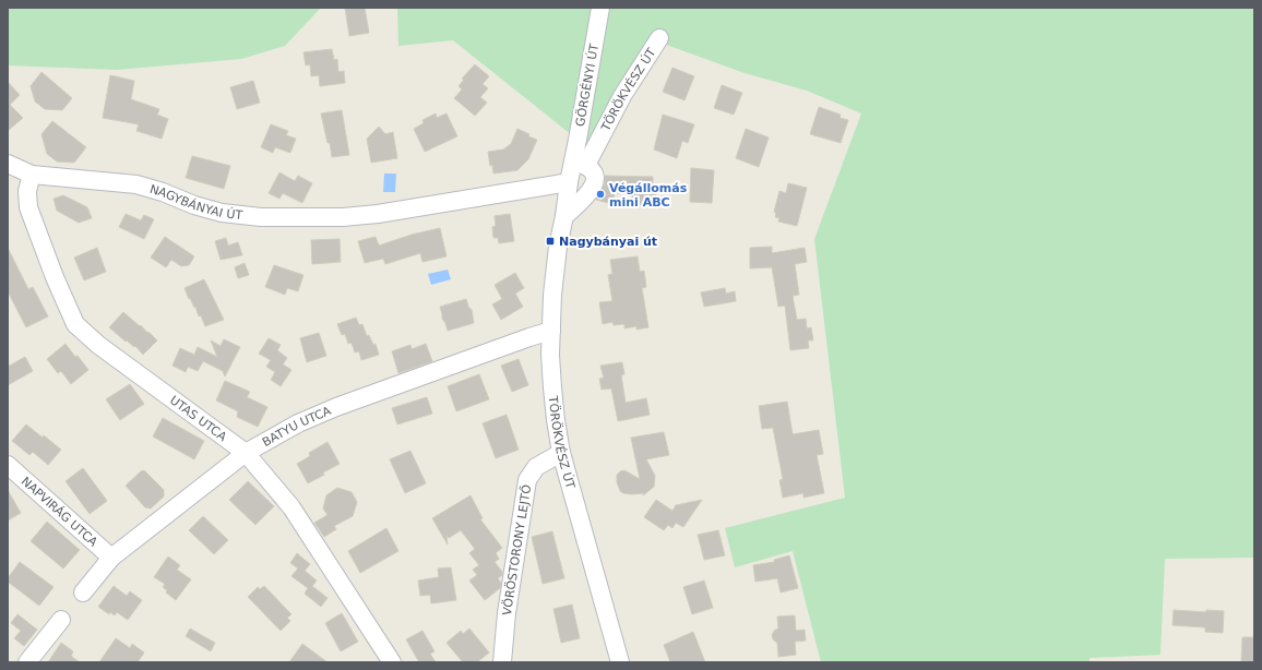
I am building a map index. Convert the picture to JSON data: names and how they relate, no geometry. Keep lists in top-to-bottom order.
{
  "streets": {
    "street": [
      "GÖRGÉNYI ÚT",
      "TÖRÖKVÉSZ ÚT",
      "NAGYBÁNYAI ÚT",
      "UTAS UTCA",
      "BATYU UTCA",
      "NAPVIRÁG UTCA",
      "VÖRÖSTORONY LEJTŐ"
    ]
  },
  "crossings": [
    ["GÖRGÉNYI ÚT", "TÖRÖKVÉSZ ÚT"],
    ["TÖRÖKVÉSZ ÚT", "NAGYBÁNYAI ÚT"],
    ["TÖRÖKVÉSZ ÚT", "BATYU UTCA"],
    ["TÖRÖKVÉSZ ÚT", "VÖRÖSTORONY LEJTŐ"],
    ["NAGYBÁNYAI ÚT", "UTAS UTCA"],
    ["UTAS UTCA", "BATYU UTCA"],
    ["BATYU UTCA", "NAPVIRÁG UTCA"]
  ],
  "places": {
    "other": ["Végállomás mini ABC"],
    "transit": ["Nagybányai út"]
  }
}
